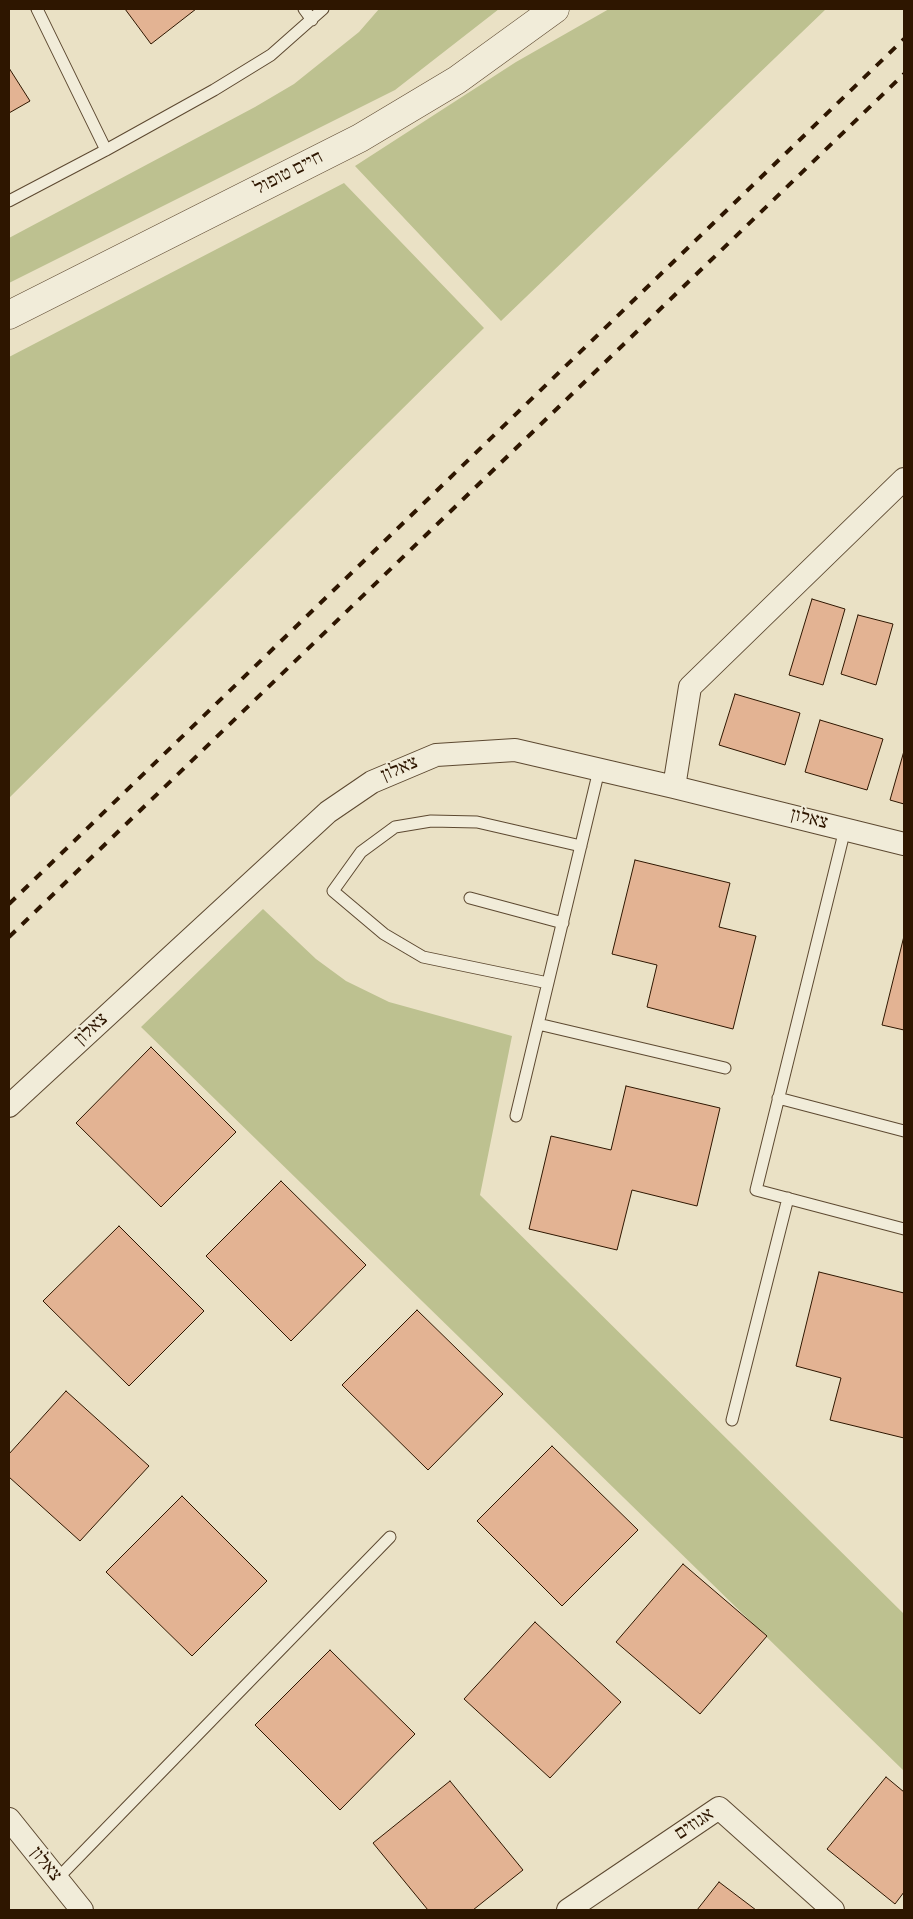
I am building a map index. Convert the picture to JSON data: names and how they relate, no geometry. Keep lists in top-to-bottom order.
{
  "streets": {
    "street": ["חיים טופול", "צאלון", "אגוזים"]
  }
}
